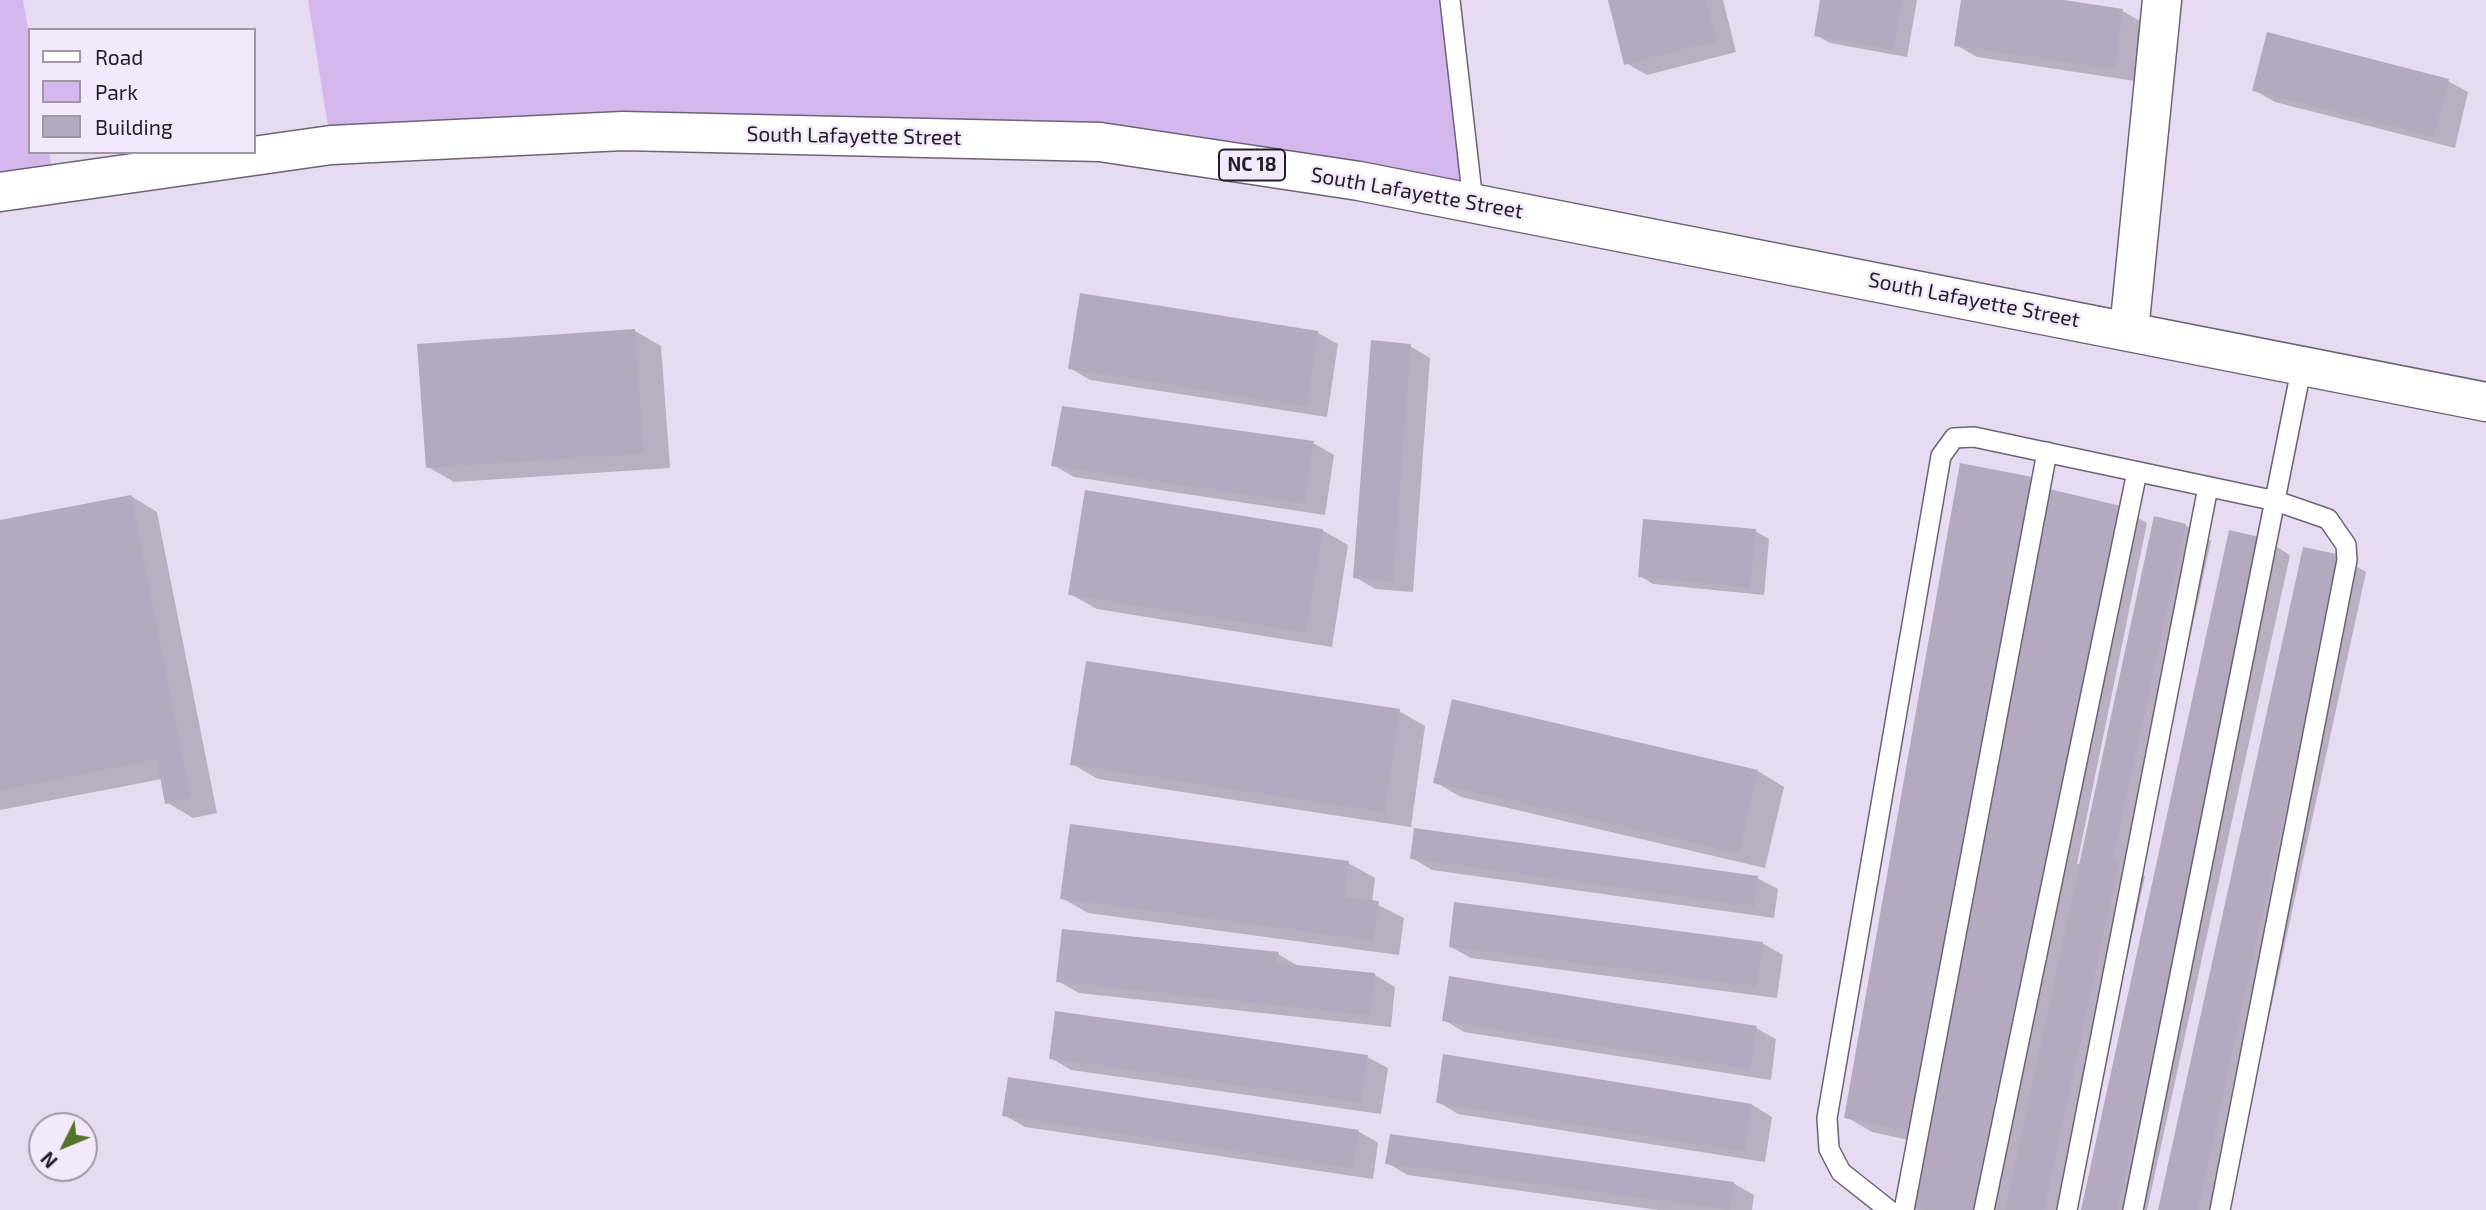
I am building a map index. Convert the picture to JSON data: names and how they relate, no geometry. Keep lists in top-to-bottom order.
{
  "streets": {
    "main road": ["South Lafayette Street", "NC 18"]
  },
  "legend": ["Road", "Park", "Building"],
  "north": "bottom left"
}
